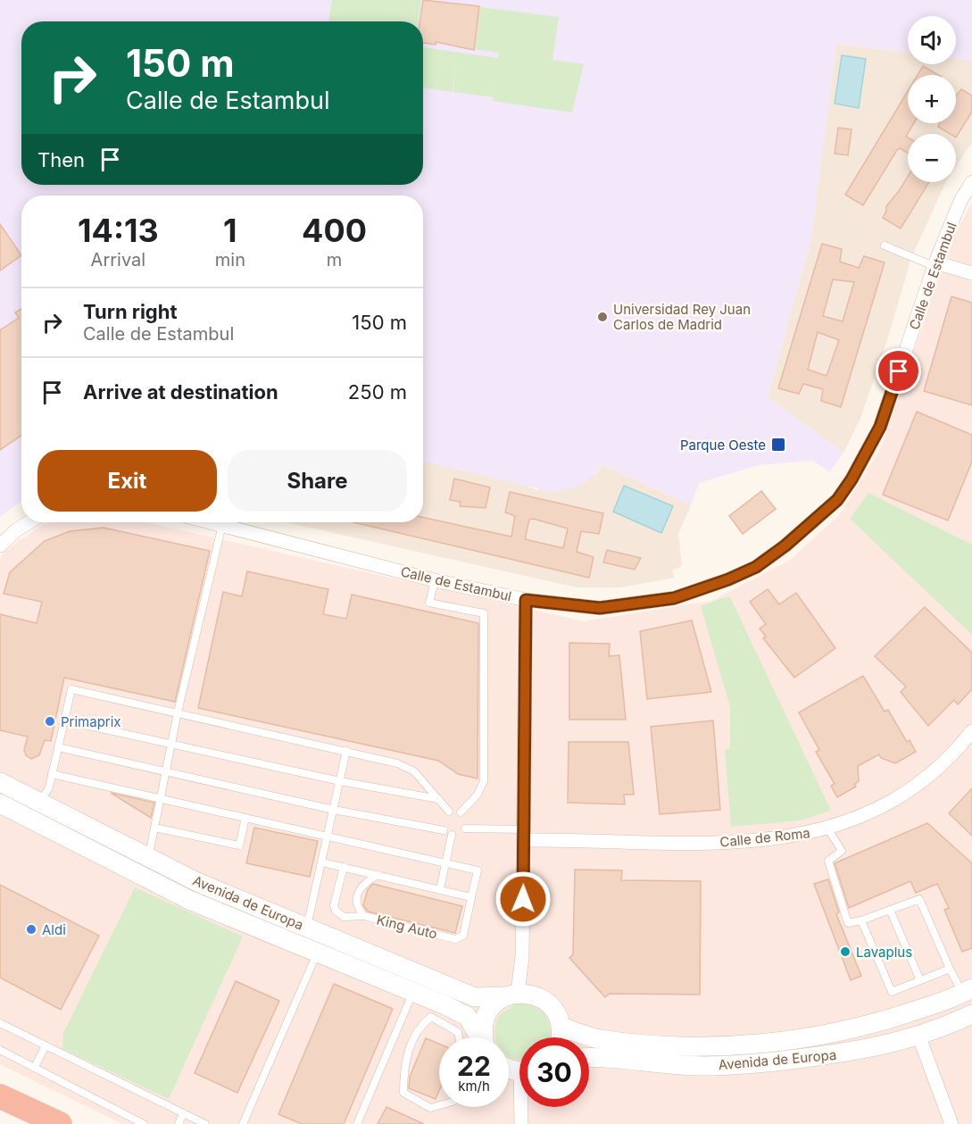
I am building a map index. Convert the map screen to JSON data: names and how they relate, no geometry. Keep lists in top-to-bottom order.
{
  "streets": {
    "street": ["Calle de Estambul", "Calle de Roma", "Avenida de Europa"],
    "lane": ["King Auto"]
  },
  "places": {
    "other": [
      "Universidad Rey Juan Carlos de Madrid",
      "Primaprix",
      "Aldi",
      "Lavaplus"
    ],
    "transit": ["Parque Oeste"]
  },
  "page": {
    "map_buttons": ["+", "−"],
    "turn": ["150 m", "Calle de Estambul"],
    "then": "Then",
    "eta": [
      "14:13",
      "Arrival",
      "1",
      "min",
      "400",
      "m"
    ],
    "list": [
      {
        "name": "Turn right",
        "note": "Calle de Estambul",
        "value": "150 m"
      },
      {
        "name": "Arrive at destination",
        "value": "250 m"
      }
    ],
    "buttons": ["Exit", "Share"],
    "speed": "22 km/h",
    "limit": "30"
  }
}
